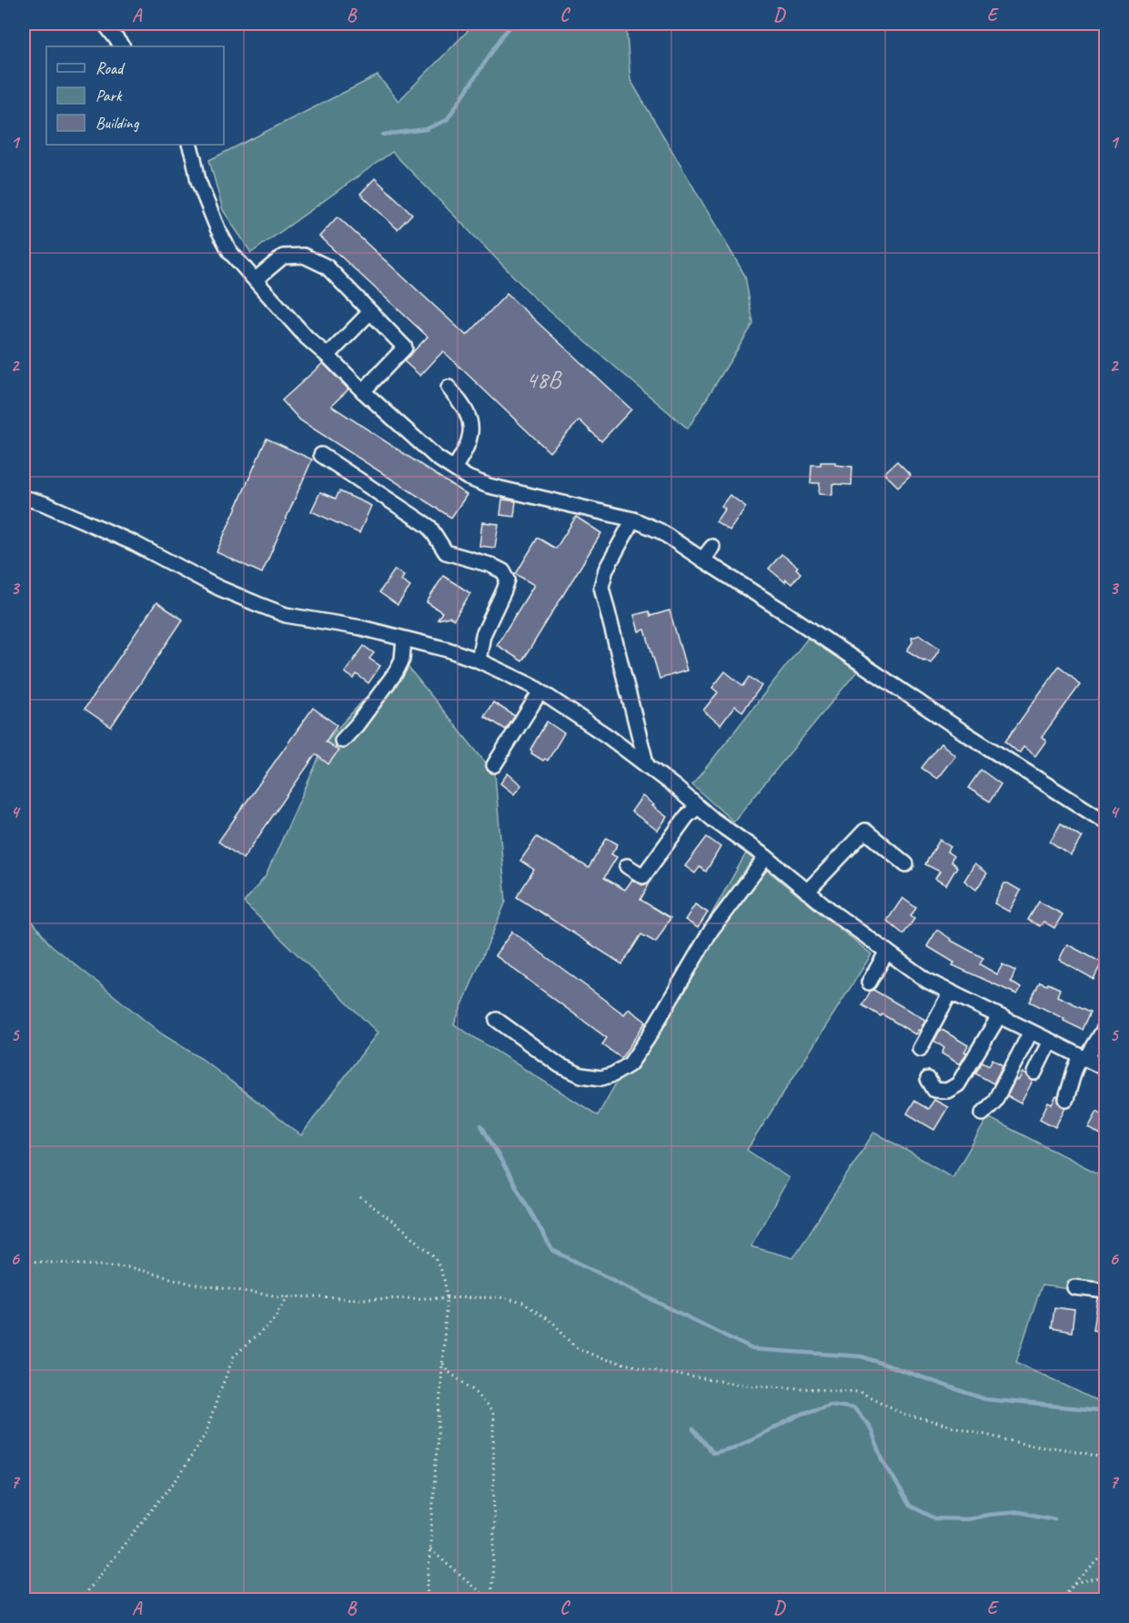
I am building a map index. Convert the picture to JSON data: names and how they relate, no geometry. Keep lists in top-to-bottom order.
{
  "house_numbers": ["48B"],
  "legend": ["Road", "Park", "Building"],
  "grid": {
    "columns": [
      "A",
      "B",
      "C",
      "D",
      "E"
    ],
    "rows": [
      "1",
      "2",
      "3",
      "4",
      "5",
      "6",
      "7"
    ]
  }
}
